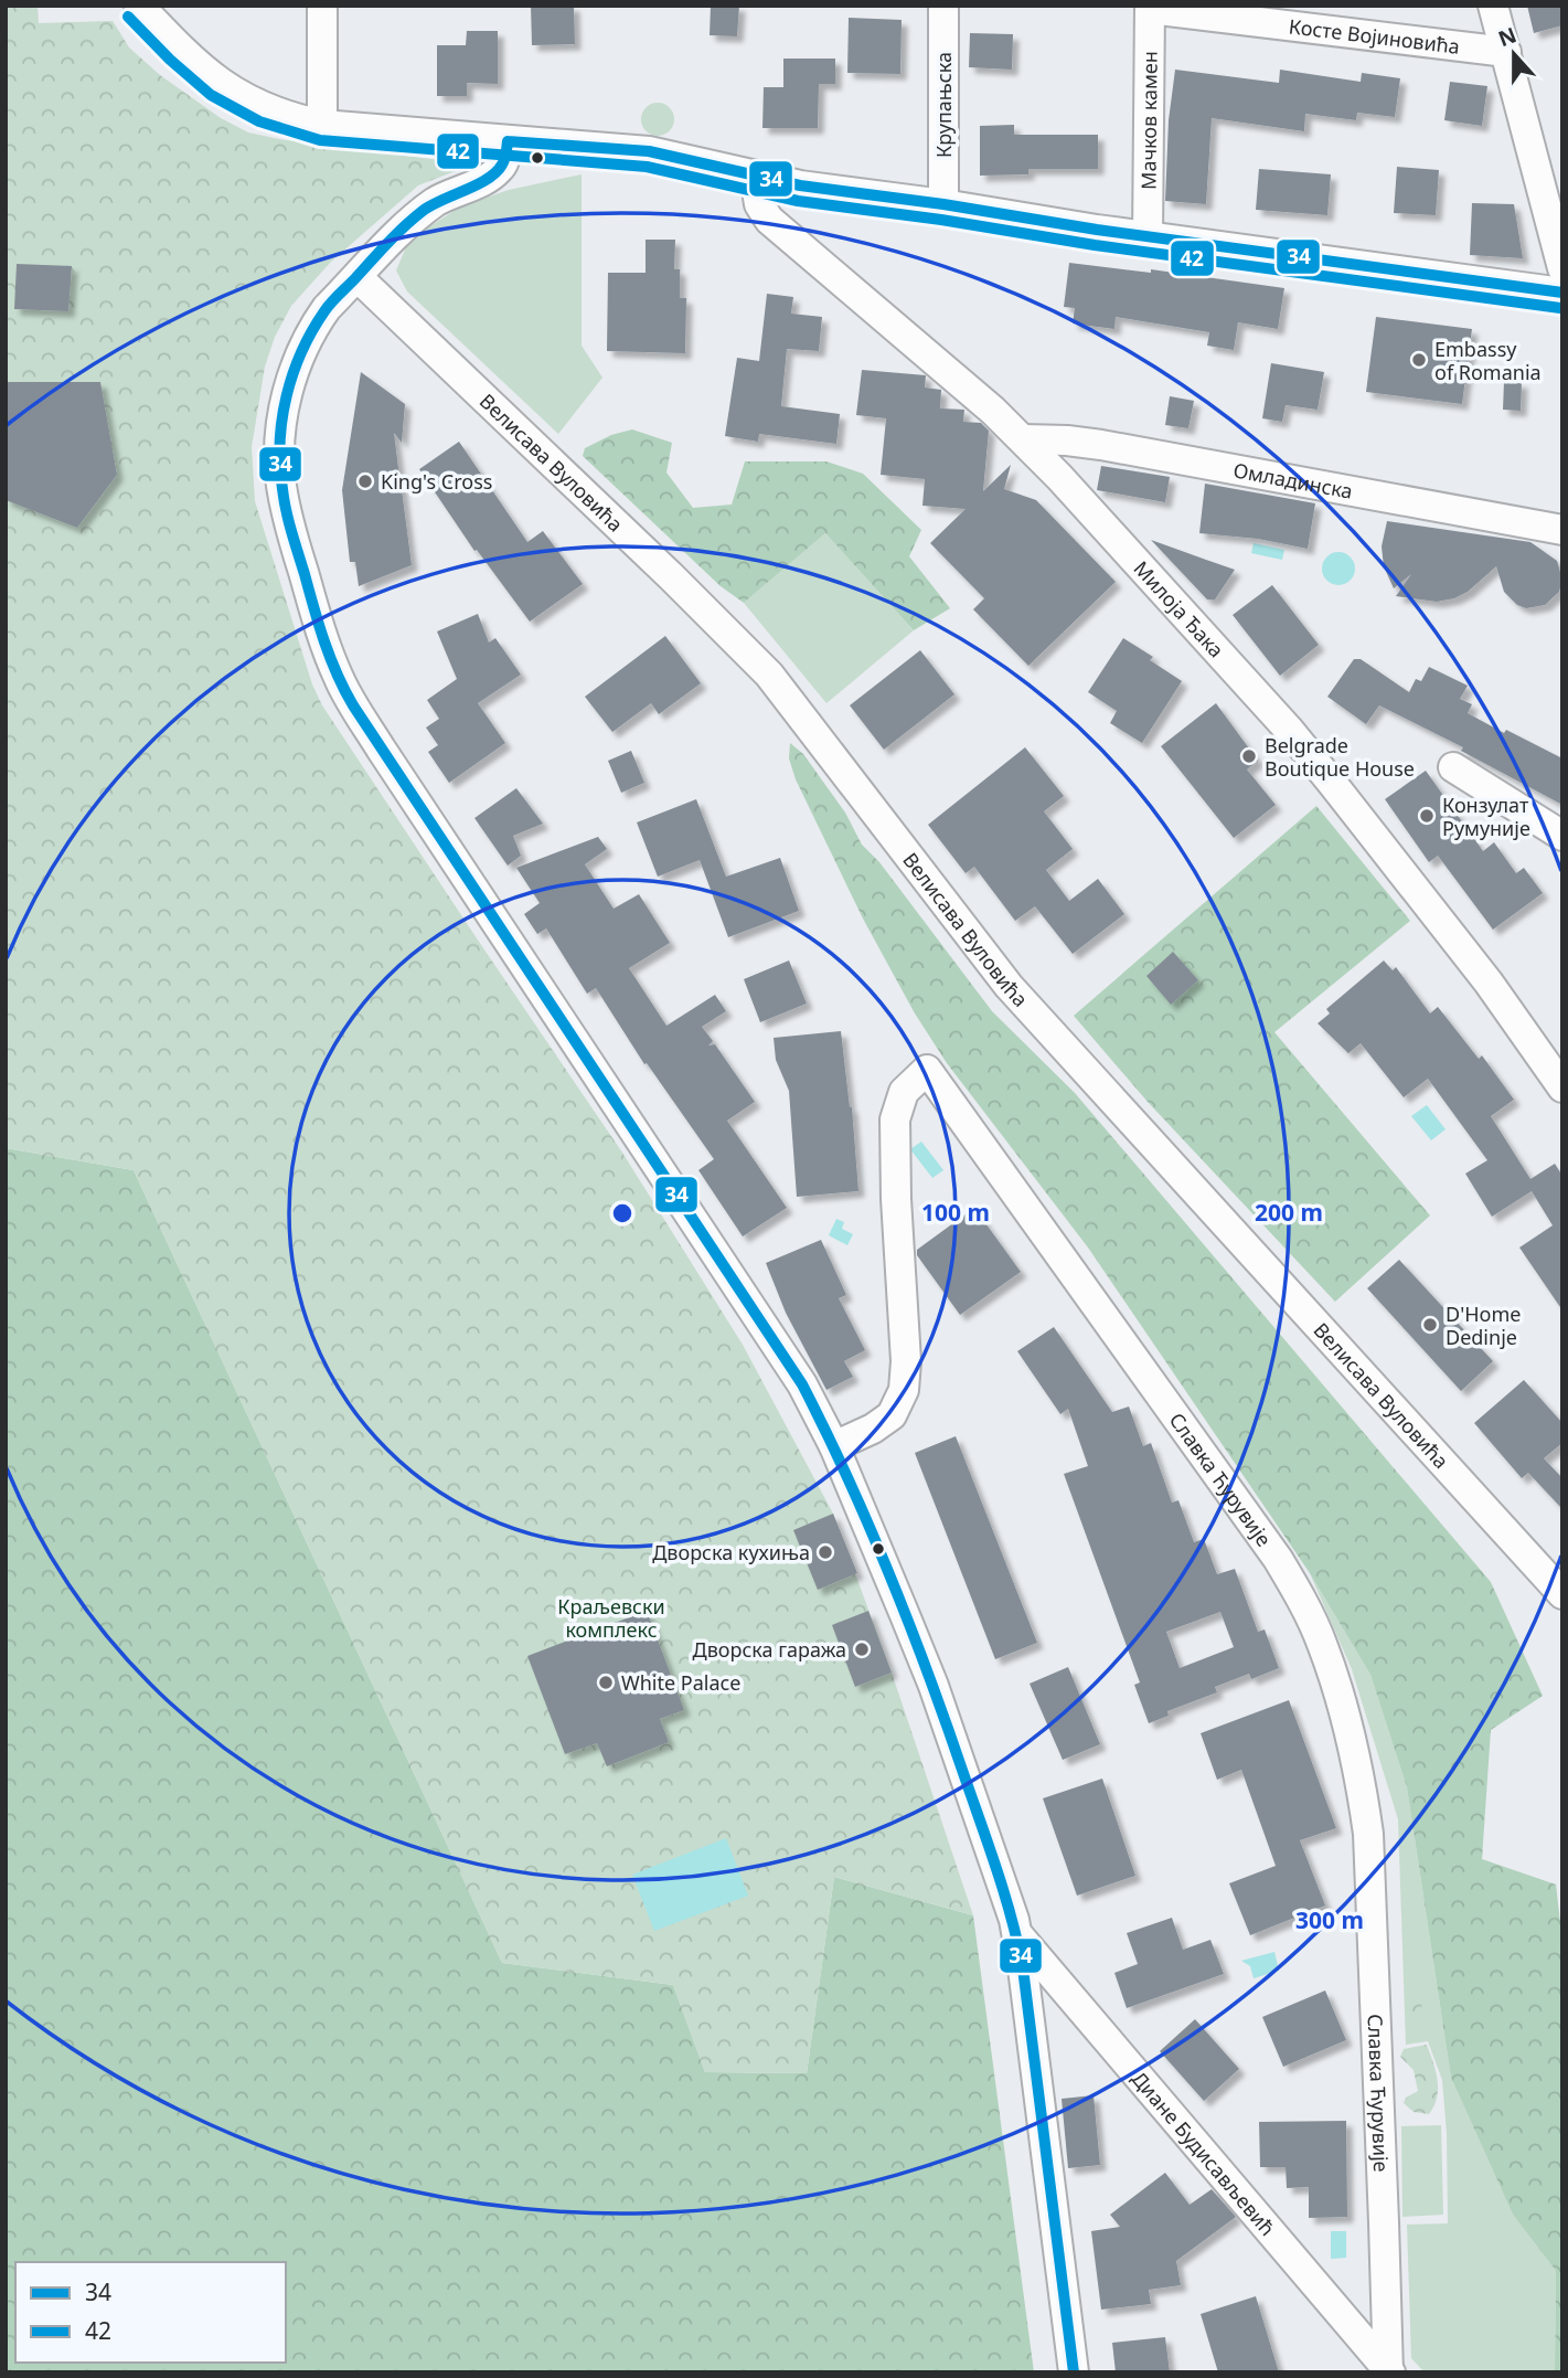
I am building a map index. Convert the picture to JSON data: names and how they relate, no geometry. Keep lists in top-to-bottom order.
{
  "streets": {
    "street": [
      "Косте Војиновића",
      "Крупањска",
      "Мачков камен",
      "Велисава Вуловића",
      "Омладинска",
      "Милоја Ђака",
      "Славка Ћурувије",
      "Диане Будисављевић"
    ]
  },
  "crossings": [
    ["Косте Војиновића", "Мачков камен"],
    ["Омладинска", "Милоја Ђака"],
    ["Славка Ћурувије", "Диане Будисављевић"]
  ],
  "parks": ["Краљевски комплекс"],
  "places": [
    "Embassy of Romania",
    "King's Cross",
    "Belgrade Boutique House",
    "Конзулат Румуније",
    "D'Home Dedinje",
    "Дворска кухиња",
    "Дворска гаража",
    "White Palace"
  ],
  "lines": ["transit line 42", "transit line 34"],
  "legend": ["34", "42"],
  "north": "top",
  "rings": ["100 m", "200 m", "300 m"]
}
